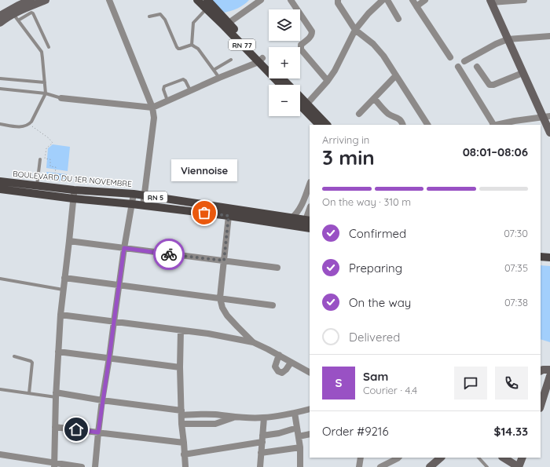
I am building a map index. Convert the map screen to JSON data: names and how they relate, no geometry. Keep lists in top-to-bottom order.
{
  "streets": {
    "main road": ["RN 77", "BOULEVARD DU 1ER NOVEMBRE", "RN 5"]
  },
  "places": ["Viennoise"],
  "page": {
    "map_buttons": ["+", "−"],
    "heading": ["3 min", "Arriving in", "08:01–08:06"],
    "panel": [
      "Sam",
      "Courier · 4.4",
      "Order #9216",
      "$14.33"
    ],
    "bubble": "Viennoise",
    "bar": "On the way · 310 m",
    "list": [
      ["Confirmed", "07:30"],
      ["Preparing", "07:35"],
      ["On the way", "07:38"],
      "Delivered"
    ],
    "round": "S"
  }
}
